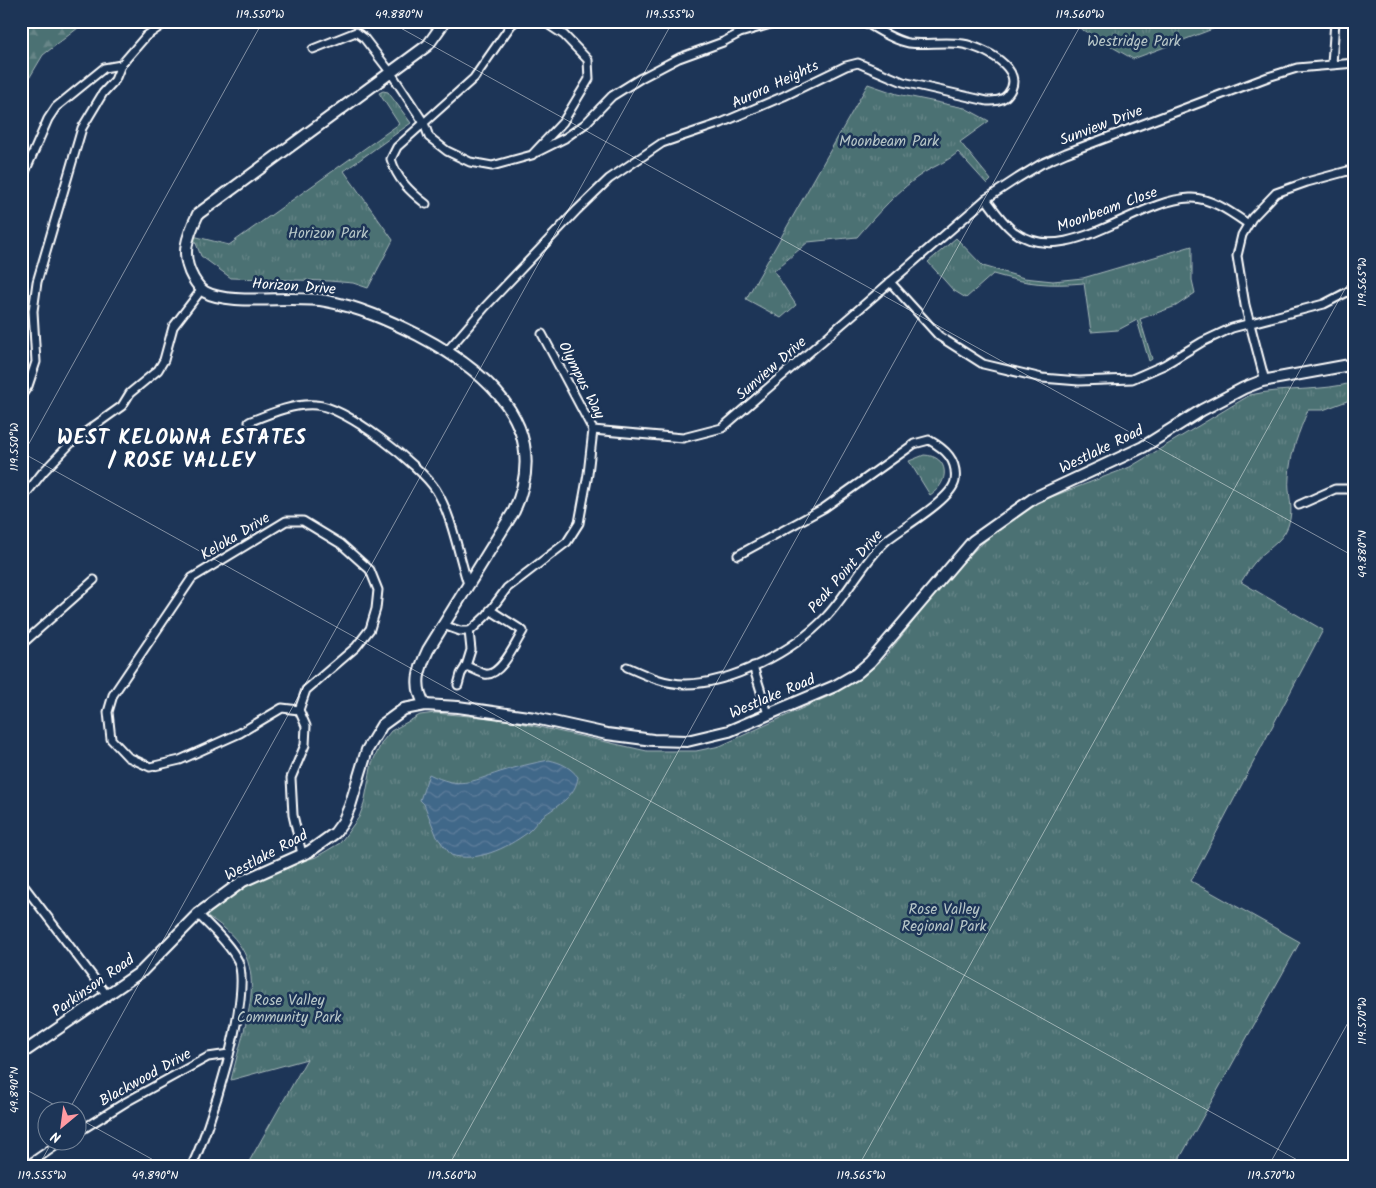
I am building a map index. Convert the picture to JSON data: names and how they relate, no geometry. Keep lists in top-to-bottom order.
{
  "streets": {
    "street": [
      "Aurora Heights",
      "Sunview Drive",
      "Moonbeam Close",
      "Horizon Drive",
      "Olympus Way",
      "Westlake Road",
      "Keloka Drive",
      "Peak Point Drive",
      "Parkinson Road",
      "Blackwood Drive"
    ]
  },
  "crossings": [
    ["Aurora Heights", "Horizon Drive"],
    ["Sunview Drive", "Moonbeam Close"],
    ["Sunview Drive", "Olympus Way"],
    ["Horizon Drive", "Westlake Road"],
    ["Westlake Road", "Parkinson Road"]
  ],
  "districts": ["WEST KELOWNA ESTATES / ROSE VALLEY"],
  "parks": [
    "Westridge Park",
    "Moonbeam Park",
    "Horizon Park",
    "Rose Valley Regional Park",
    "Rose Valley Community Park"
  ],
  "north": "bottom left",
  "coordinates": [
    "119.550°W",
    "49.880°N",
    "119.555°W",
    "119.560°W",
    "119.565°W",
    "119.570°W",
    "49.890°N"
  ]
}
